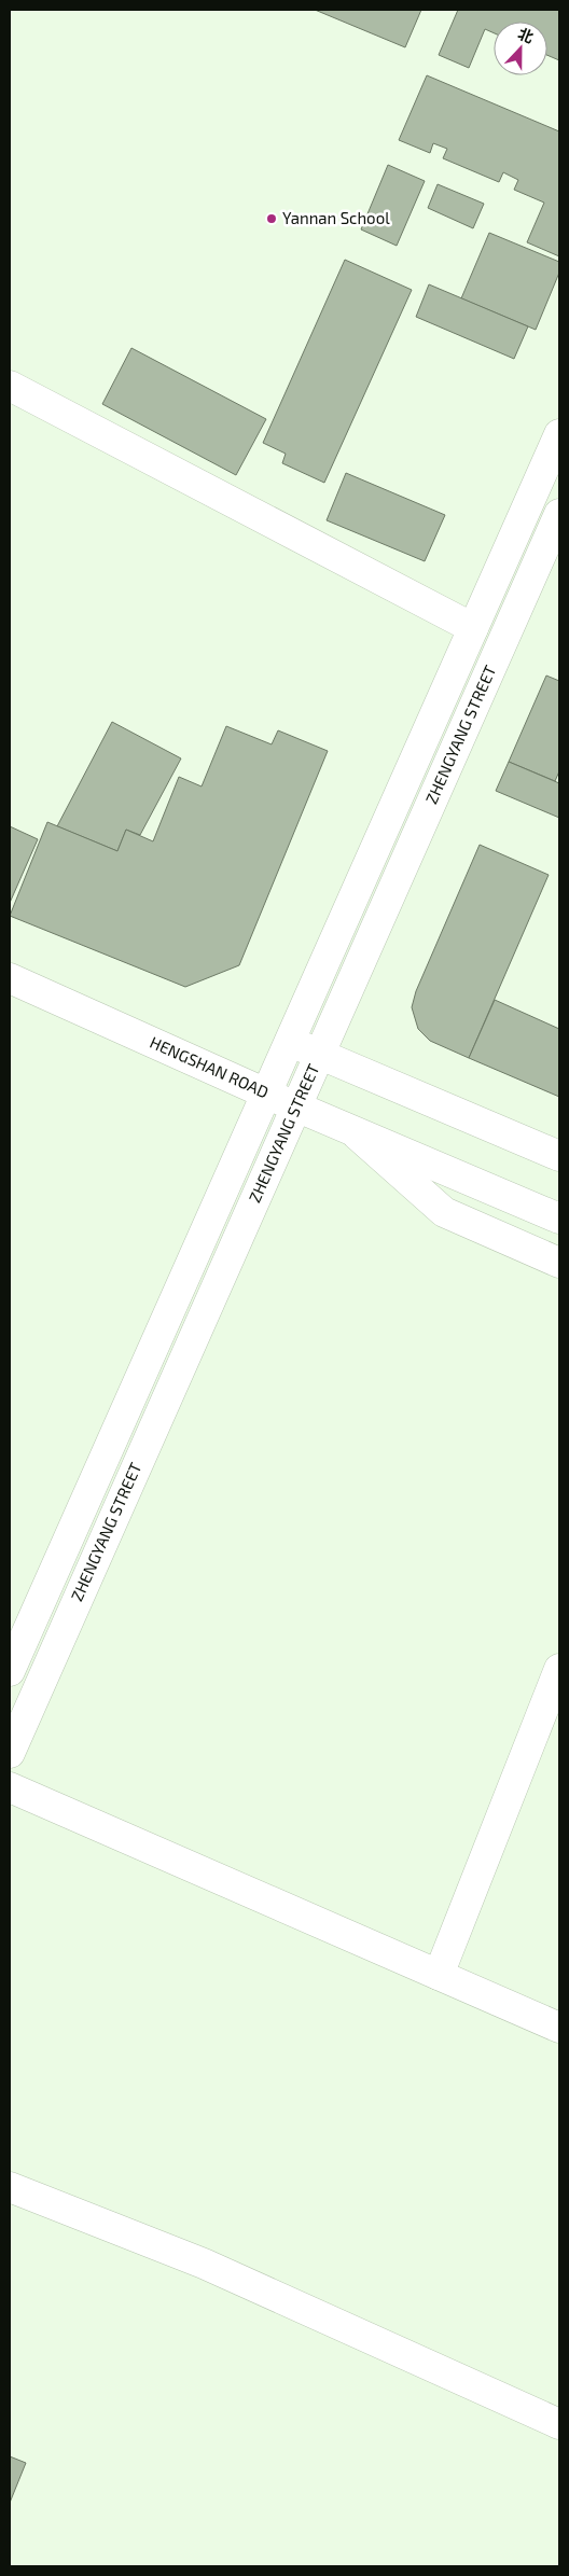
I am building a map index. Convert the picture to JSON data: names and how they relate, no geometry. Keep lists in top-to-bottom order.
{
  "streets": {
    "main road": ["ZHENGYANG STREET", "HENGSHAN ROAD"]
  },
  "crossings": [
    ["ZHENGYANG STREET", "HENGSHAN ROAD"]
  ],
  "places": ["Yannan School"],
  "north": "top"
}
